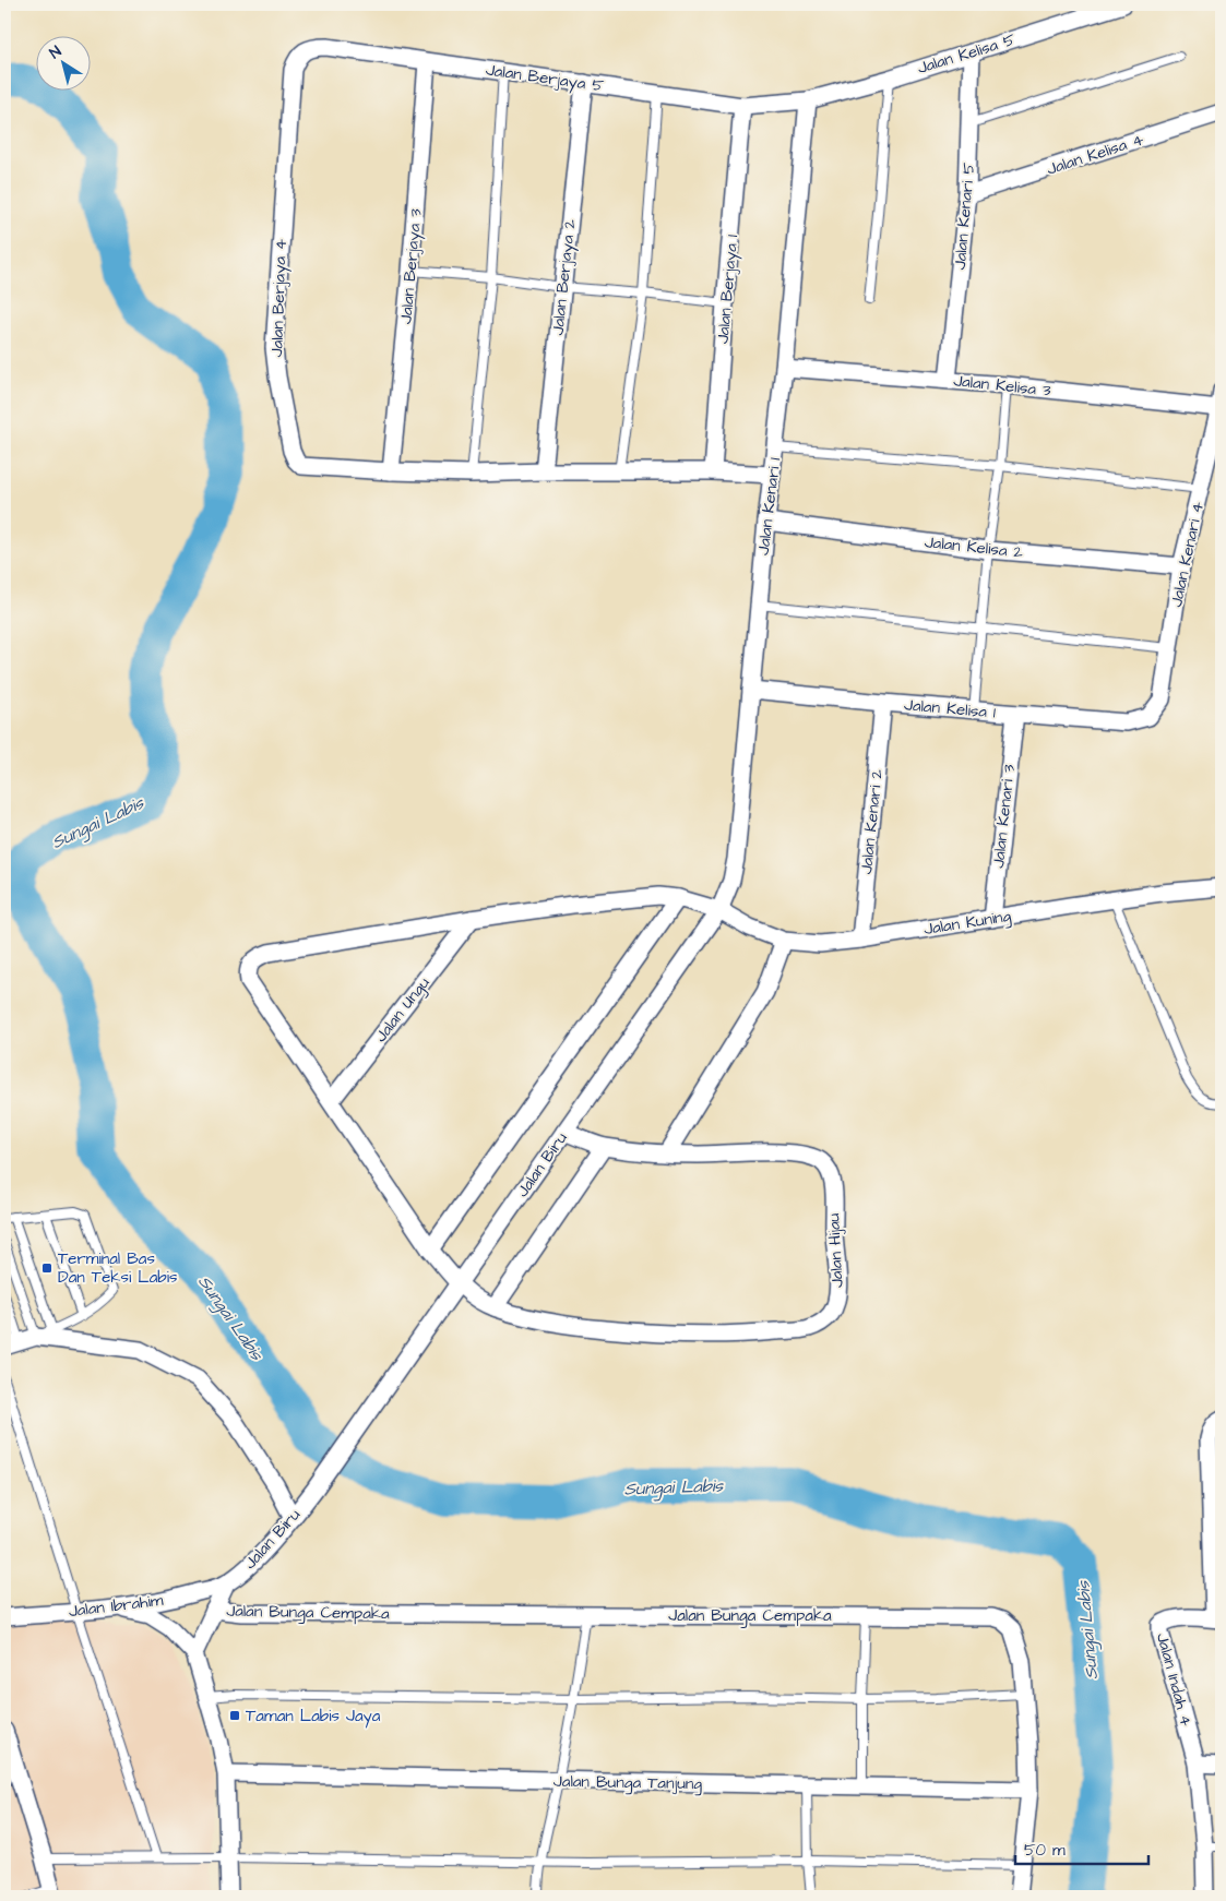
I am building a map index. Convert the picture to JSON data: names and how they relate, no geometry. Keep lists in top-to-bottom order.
{
  "streets": {
    "street": [
      "Jalan Kelisa 5",
      "Jalan Berjaya 5",
      "Jalan Kelisa 4",
      "Jalan Kenari 5",
      "Jalan Berjaya 3",
      "Jalan Berjaya 2",
      "Jalan Berjaya 1",
      "Jalan Berjaya 4",
      "Jalan Kelisa 3",
      "Jalan Kenari 1",
      "Jalan Kelisa 2",
      "Jalan Kenari 4",
      "Jalan Kelisa 1",
      "Jalan Kenari 3",
      "Jalan Kenari 2",
      "Jalan Kuning",
      "Jalan Ungu",
      "Jalan Biru",
      "Jalan Hijau",
      "Jalan Ibrahim",
      "Jalan Bunga Cempaka",
      "Jalan Indah 4",
      "Jalan Bunga Tanjung"
    ]
  },
  "crossings": [
    ["Jalan Kelisa 5", "Jalan Berjaya 5"],
    ["Jalan Kelisa 5", "Jalan Kenari 5"],
    ["Jalan Kelisa 5", "Jalan Kenari 1"],
    ["Jalan Berjaya 5", "Jalan Berjaya 3"],
    ["Jalan Berjaya 5", "Jalan Berjaya 2"],
    ["Jalan Berjaya 5", "Jalan Berjaya 1"],
    ["Jalan Berjaya 5", "Jalan Berjaya 4"],
    ["Jalan Berjaya 5", "Jalan Kenari 1"],
    ["Jalan Kelisa 4", "Jalan Kenari 5"],
    ["Jalan Kenari 5", "Jalan Kelisa 3"],
    ["Jalan Berjaya 3", "Jalan Berjaya 4"],
    ["Jalan Berjaya 2", "Jalan Berjaya 4"],
    ["Jalan Berjaya 1", "Jalan Berjaya 4"],
    ["Jalan Berjaya 4", "Jalan Kenari 1"],
    ["Jalan Kelisa 3", "Jalan Kenari 1"],
    ["Jalan Kelisa 3", "Jalan Kenari 4"],
    ["Jalan Kenari 1", "Jalan Kelisa 2"],
    ["Jalan Kenari 1", "Jalan Kelisa 1"],
    ["Jalan Kenari 1", "Jalan Kuning"],
    ["Jalan Kenari 1", "Jalan Biru"],
    ["Jalan Kelisa 2", "Jalan Kenari 4"],
    ["Jalan Kenari 4", "Jalan Kelisa 1"],
    ["Jalan Kelisa 1", "Jalan Kenari 3"],
    ["Jalan Kelisa 1", "Jalan Kenari 2"],
    ["Jalan Kenari 3", "Jalan Kuning"],
    ["Jalan Kenari 2", "Jalan Kuning"],
    ["Jalan Kuning", "Jalan Ungu"],
    ["Jalan Kuning", "Jalan Biru"],
    ["Jalan Kuning", "Jalan Hijau"],
    ["Jalan Ungu", "Jalan Hijau"],
    ["Jalan Biru", "Jalan Hijau"],
    ["Jalan Biru", "Jalan Ibrahim"],
    ["Jalan Bunga Cempaka", "Jalan Bunga Tanjung"]
  ],
  "water": ["Sungai Labis"],
  "places": {
    "transit": ["Terminal Bas Dan Teksi Labis", "Taman Labis Jaya"]
  },
  "scale_bar": "50 m",
  "north": "top left"
}
